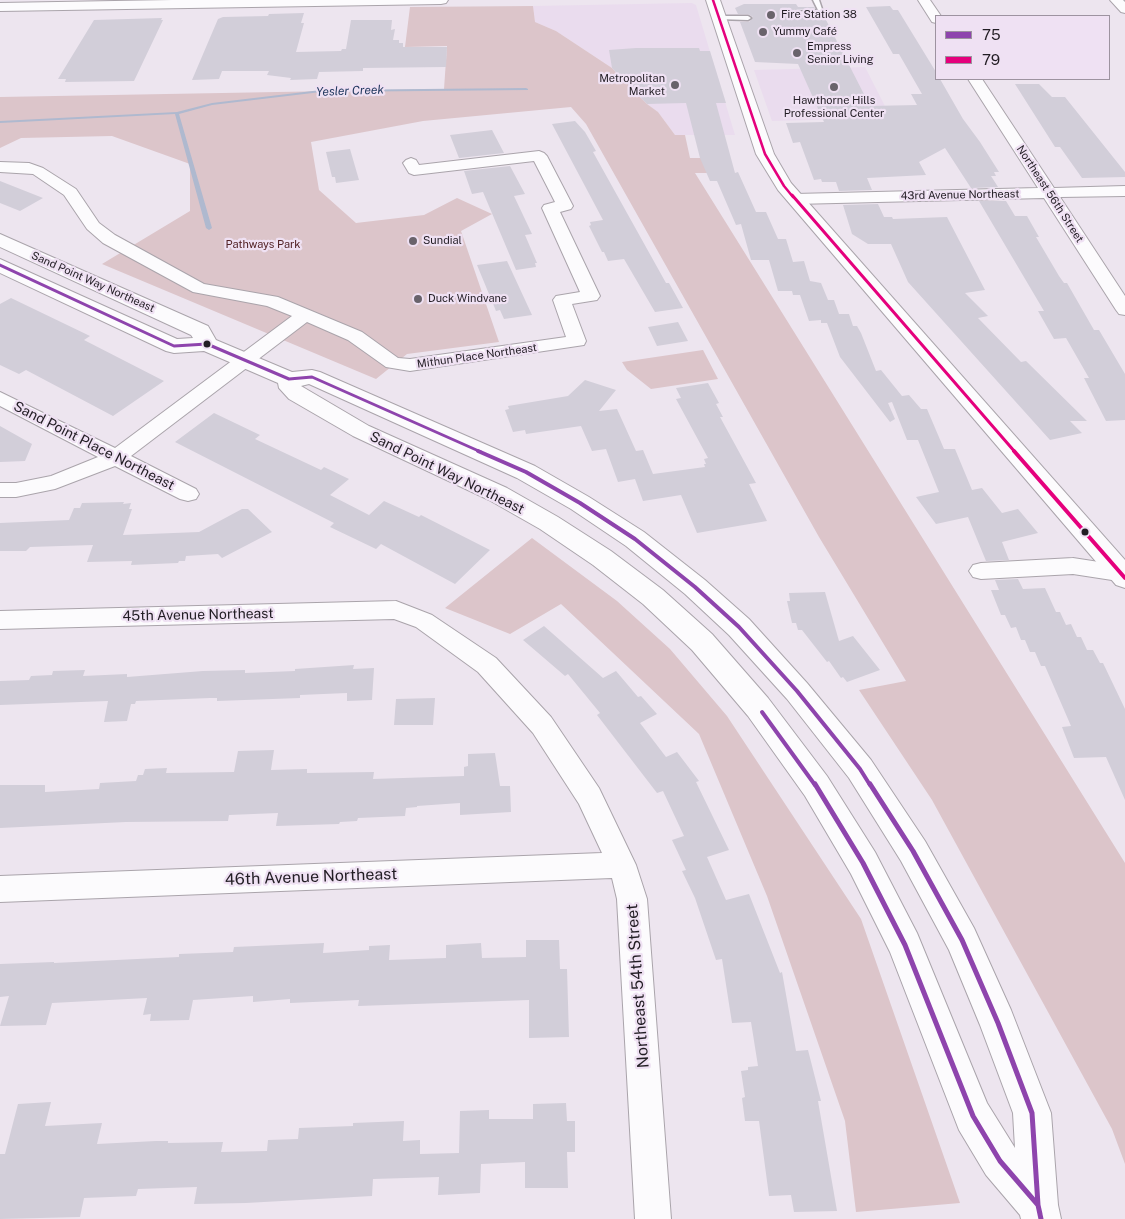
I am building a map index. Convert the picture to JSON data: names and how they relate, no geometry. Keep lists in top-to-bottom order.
{
  "streets": {
    "main road": ["Sand Point Way Northeast"],
    "street": [
      "Northeast 56th Street",
      "43rd Avenue Northeast",
      "Mithun Place Northeast",
      "Sand Point Place Northeast",
      "45th Avenue Northeast",
      "46th Avenue Northeast",
      "Northeast 54th Street"
    ]
  },
  "crossings": [
    ["Northeast 56th Street", "43rd Avenue Northeast"],
    ["45th Avenue Northeast", "Northeast 54th Street"],
    ["46th Avenue Northeast", "Northeast 54th Street"]
  ],
  "water": ["Yesler Creek"],
  "parks": ["Pathways Park"],
  "places": [
    "Fire Station 38",
    "Yummy Café",
    "Empress Senior Living",
    "Metropolitan Market",
    "Hawthorne Hills Professional Center",
    "Sundial",
    "Duck Windvane"
  ],
  "lines": ["transit line 79", "transit line 75"],
  "legend": ["75", "79"]
}
